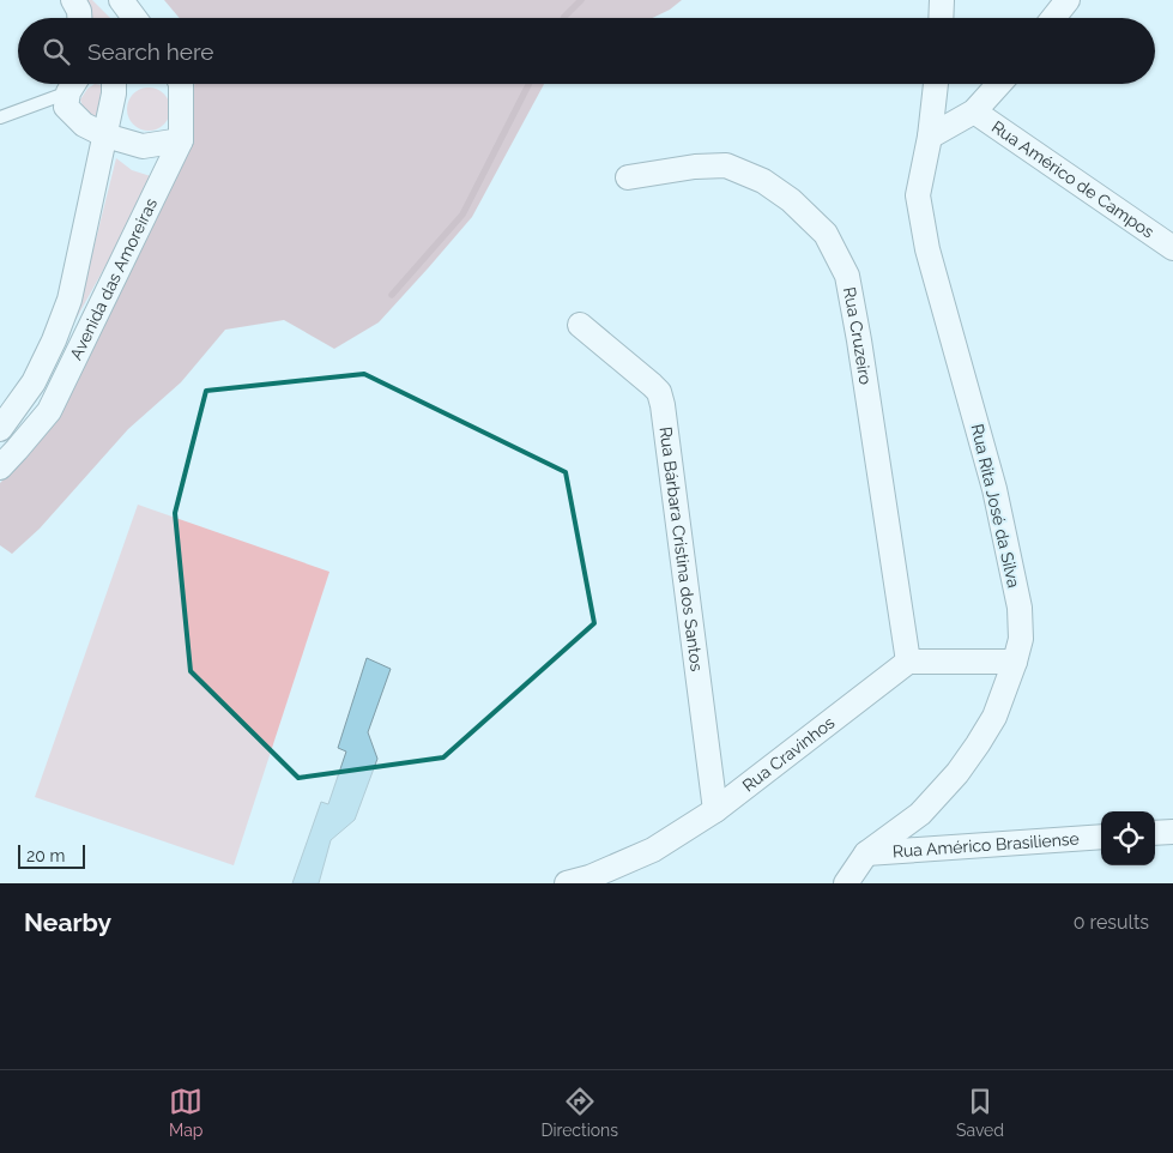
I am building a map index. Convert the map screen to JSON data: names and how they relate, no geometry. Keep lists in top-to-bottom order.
{
  "streets": {
    "street": [
      "Rua Américo de Campos",
      "Avenida das Amoreiras",
      "Rua Cruzeiro",
      "Rua Rita José da Silva",
      "Rua Bárbara Cristina dos Santos",
      "Rua Cravinhos",
      "Rua Américo Brasiliense"
    ]
  },
  "crossings": [
    ["Rua Cruzeiro", "Rua Cravinhos"],
    ["Rua Rita José da Silva", "Rua Américo Brasiliense"],
    ["Rua Bárbara Cristina dos Santos", "Rua Cravinhos"]
  ],
  "scale_bar": "20 m",
  "page": {
    "search": "Search here",
    "scale": "20 m",
    "heading": ["Nearby", "0 results"],
    "nav": ["Map", "Directions", "Saved"]
  }
}
